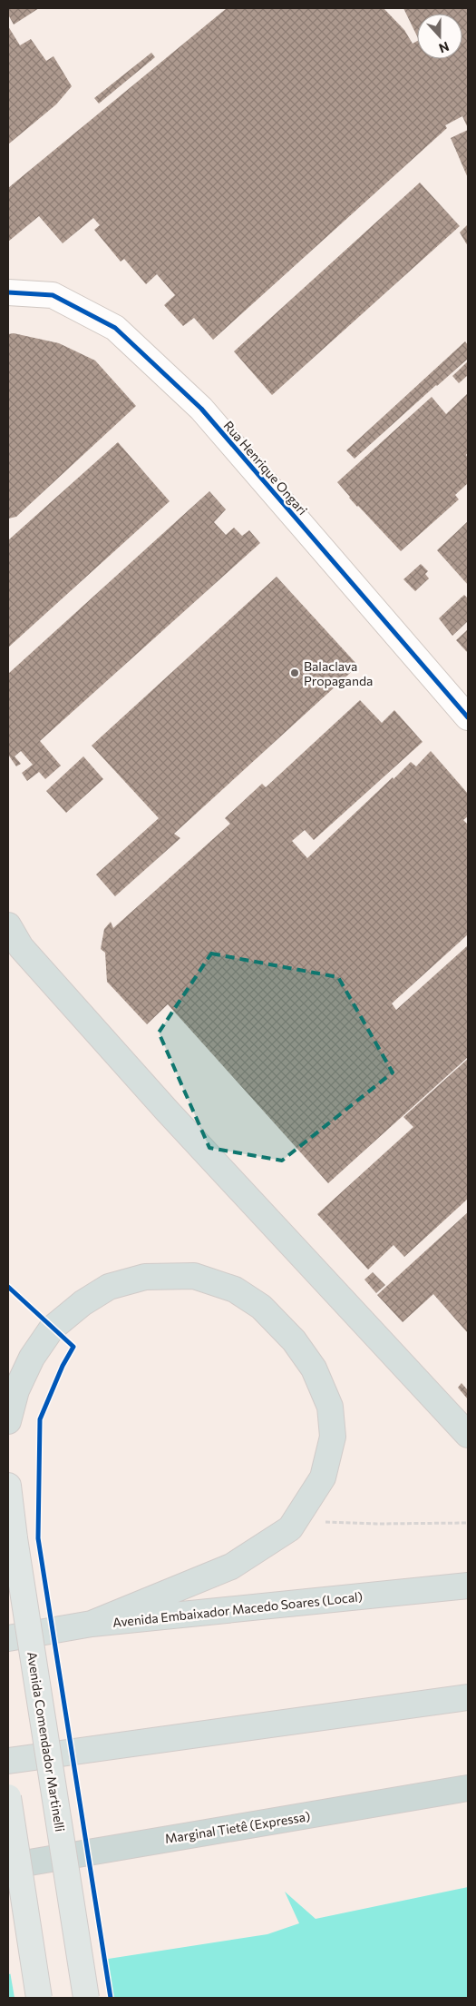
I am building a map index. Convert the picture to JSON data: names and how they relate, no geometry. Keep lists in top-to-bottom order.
{
  "streets": {
    "highway": ["Avenida Embaixador Macedo Soares (Local)", "Marginal Tietê (Expressa)"],
    "main road": ["Avenida Comendador Martinelli"],
    "street": ["Rua Henrique Ongari"]
  },
  "places": ["Balaclava Propaganda"],
  "north": "bottom"
}
